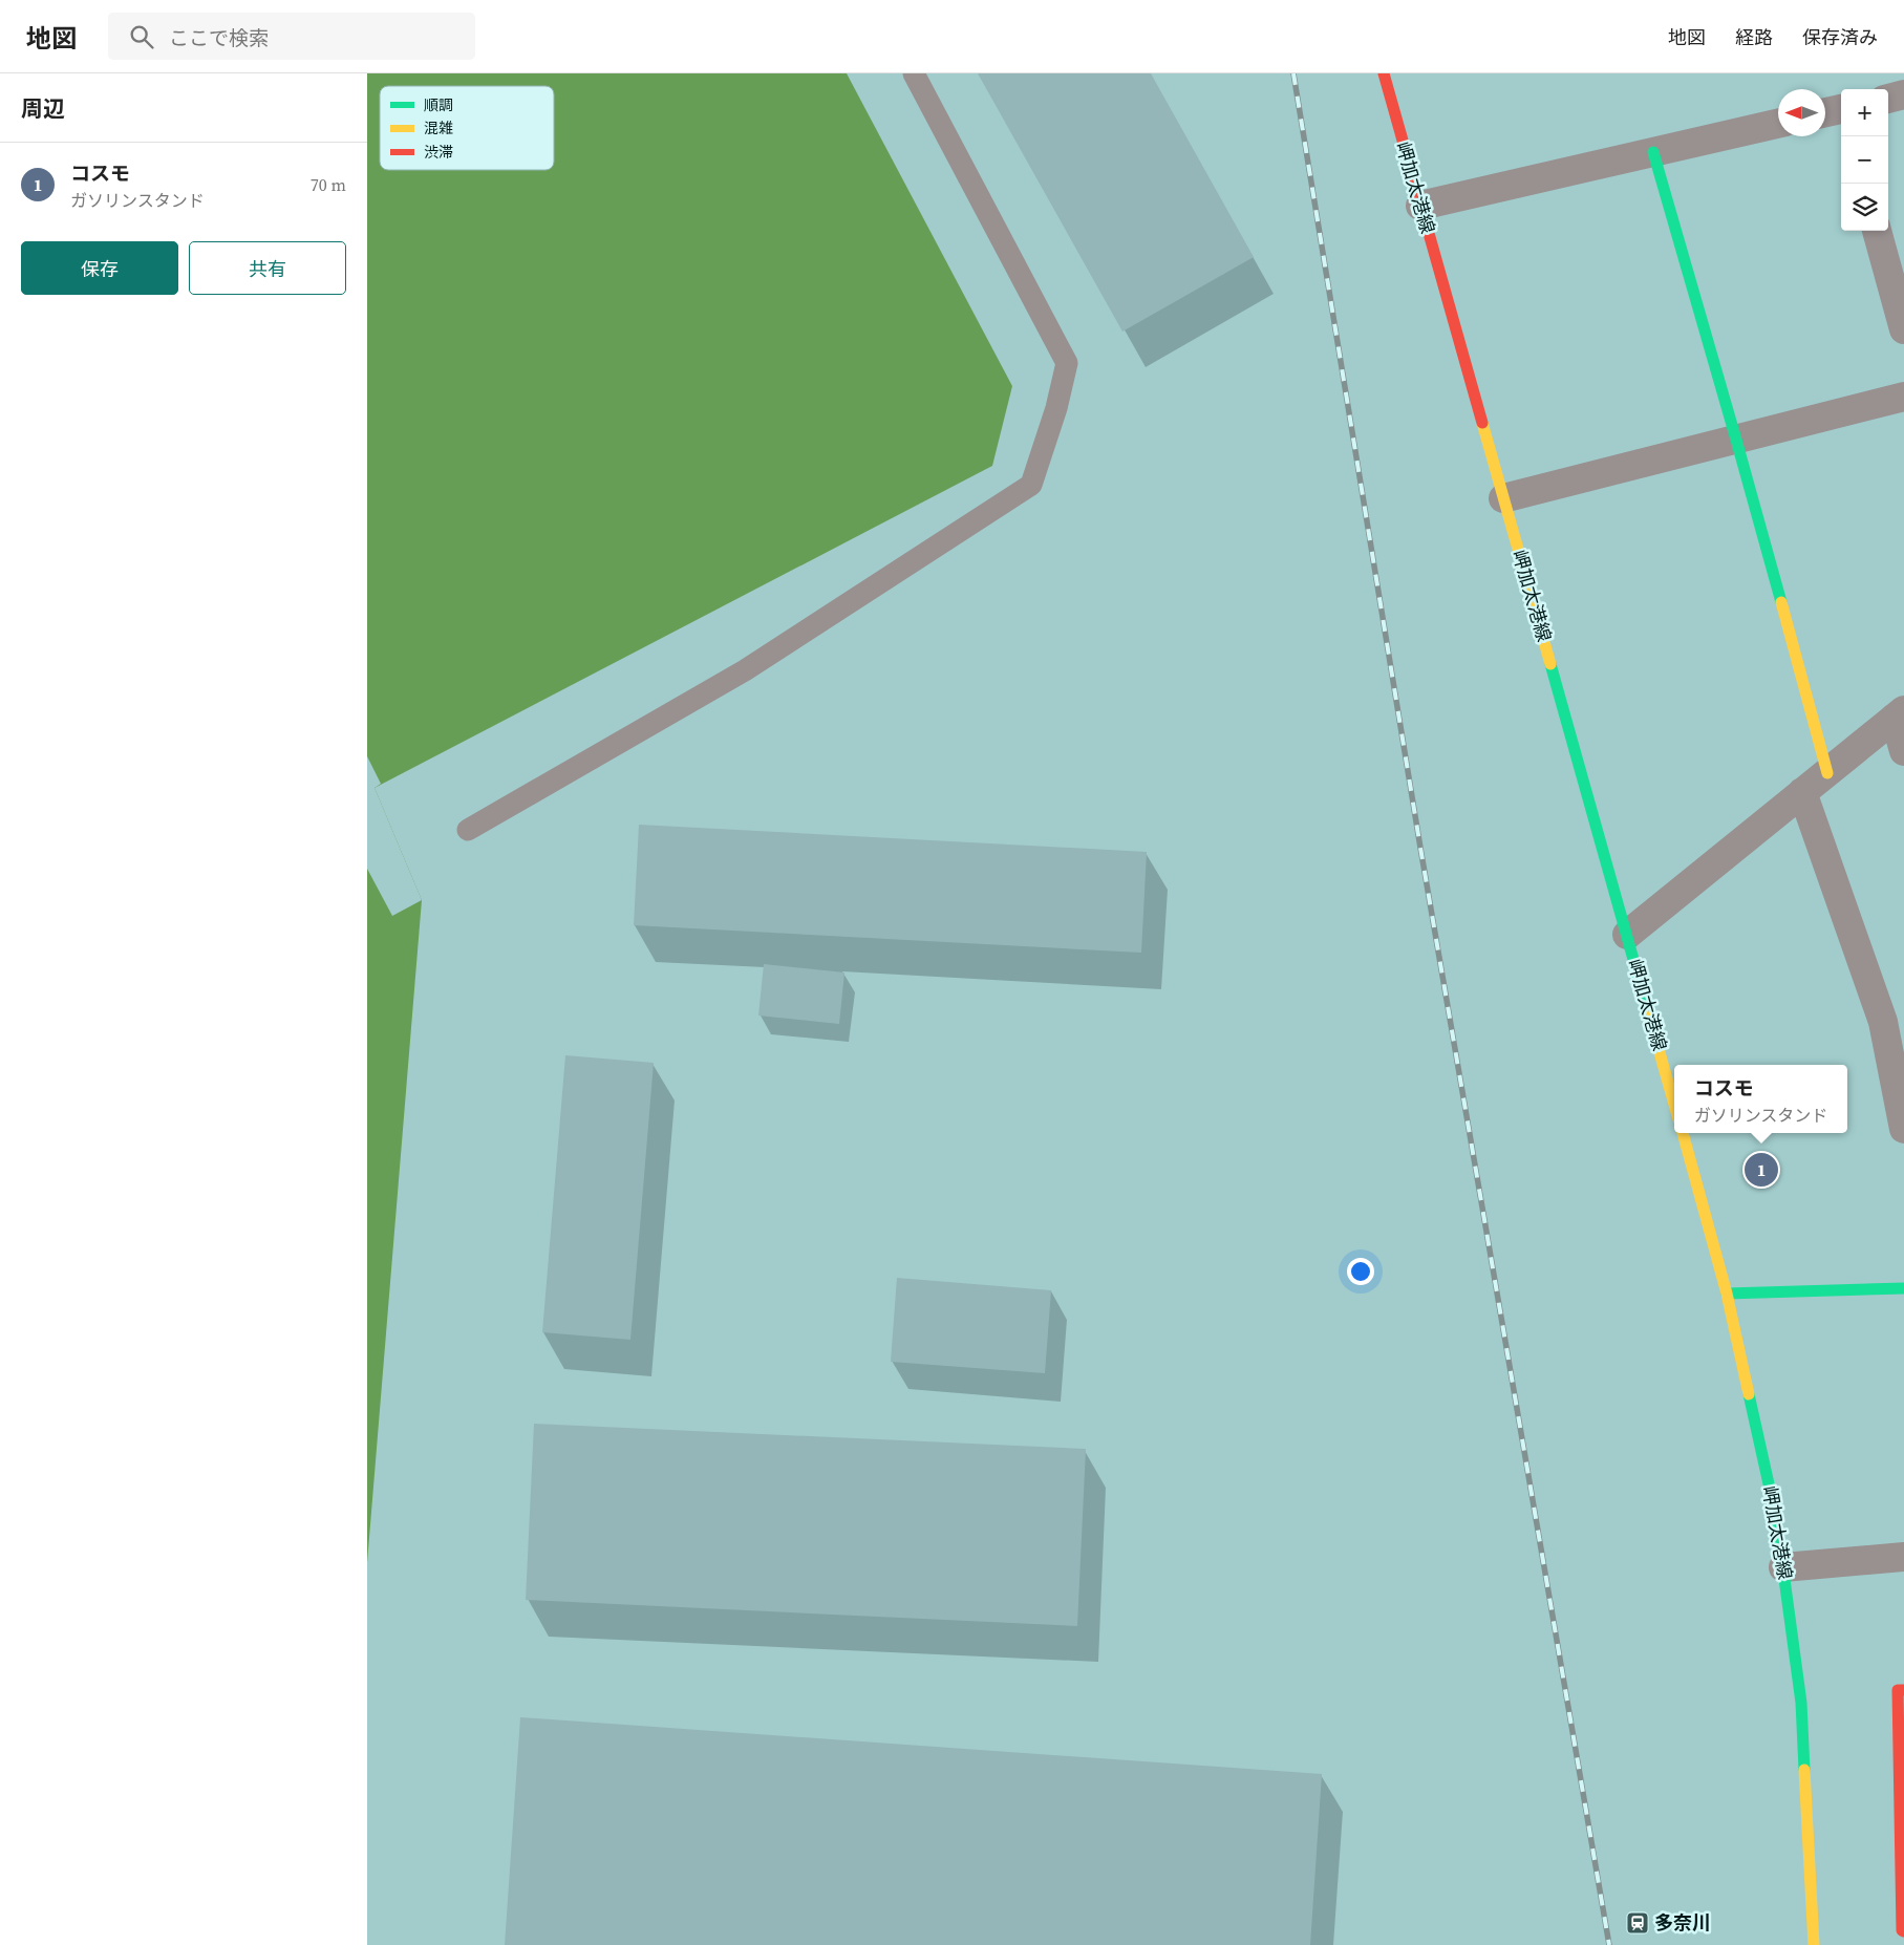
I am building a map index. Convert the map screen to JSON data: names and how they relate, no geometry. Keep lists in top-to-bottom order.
{
  "streets": {
    "main road": ["岬加太港線"]
  },
  "places": {
    "station": ["多奈川"]
  },
  "legend": ["順調", "混雑", "渋滞"],
  "north": "left",
  "page": {
    "header": "地図",
    "search": "ここで検索",
    "nav": ["地図", "経路", "保存済み"],
    "heading": "周辺",
    "map_buttons": ["+", "−"],
    "list": [
      {
        "mark": "1",
        "name": "コスモ",
        "note": "ガソリンスタンド",
        "value": "70 m"
      }
    ],
    "buttons": ["保存", "共有"],
    "popup": ["コスモ", "ガソリンスタンド"],
    "pins": "1"
  }
}
